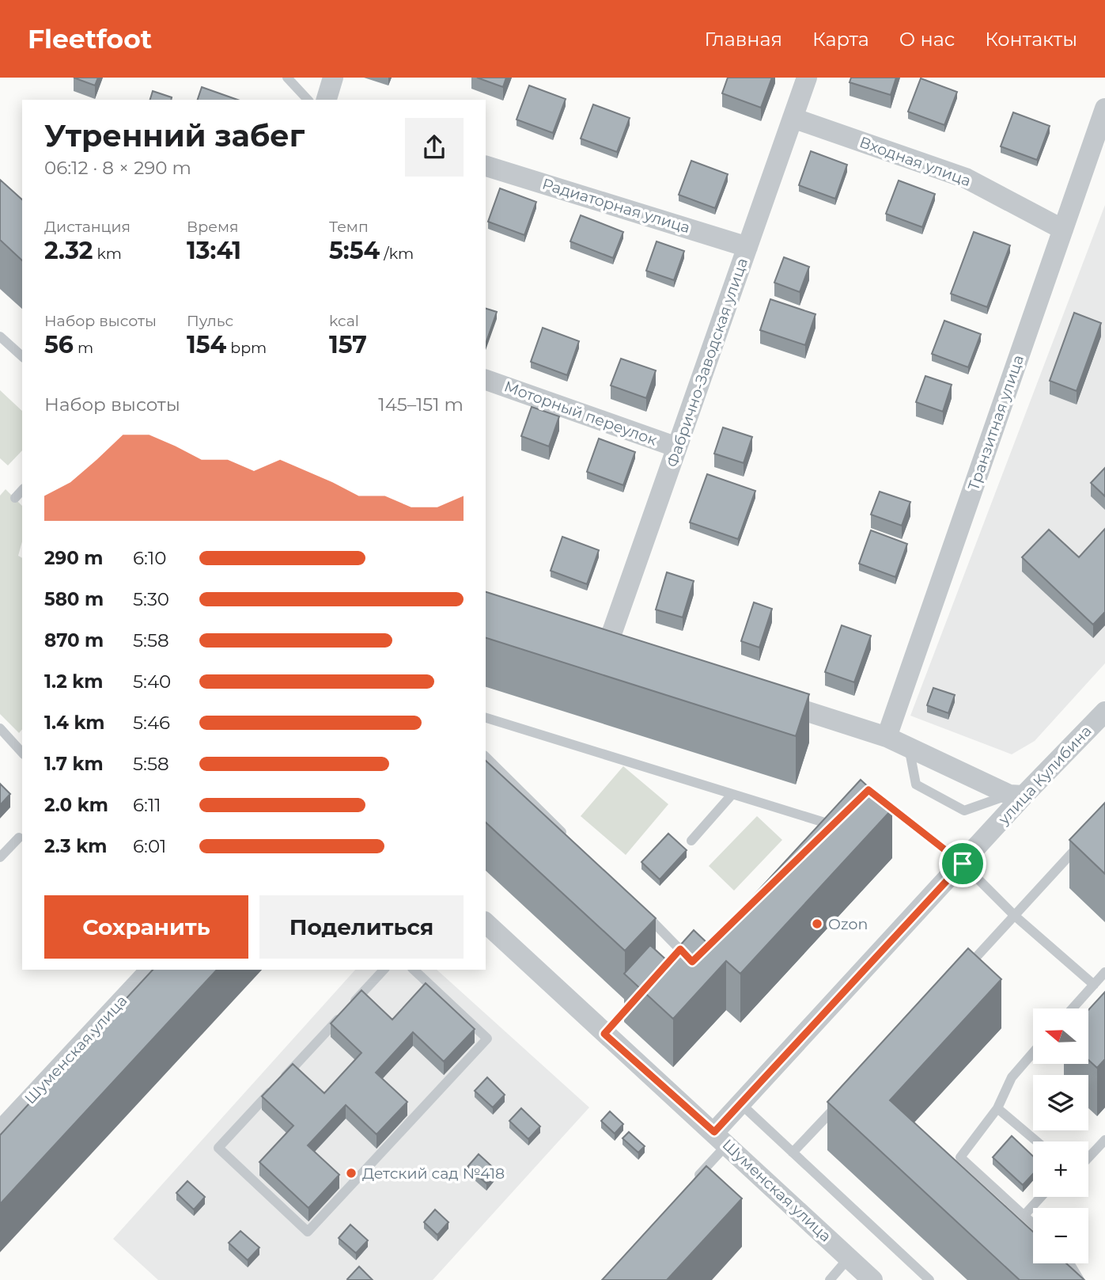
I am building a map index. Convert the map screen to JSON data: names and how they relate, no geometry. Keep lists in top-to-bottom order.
{
  "streets": {
    "street": [
      "Входная улица",
      "Радиаторная улица",
      "Фабрично-Заводская улица",
      "Моторный переулок",
      "Транзитная улица",
      "улица Кулибина",
      "Шуменская улица"
    ]
  },
  "crossings": [
    ["Входная улица", "Фабрично-Заводская улица"],
    ["Входная улица", "Транзитная улица"],
    ["Радиаторная улица", "Фабрично-Заводская улица"],
    ["Фабрично-Заводская улица", "Моторный переулок"],
    ["улица Кулибина", "Шуменская улица"]
  ],
  "places": ["Ozon", "Детский сад №418"],
  "north": "left",
  "page": {
    "header": "Fleetfoot",
    "nav": [
      "Главная",
      "Карта",
      "О нас",
      "Контакты"
    ],
    "heading": ["Утренний забег", "06:12 · 8 × 290 m"],
    "stats": [
      ["Дистанция", "2.32 km"],
      ["Время", "13:41"],
      ["Темп", "5:54 /km"],
      ["Набор высоты", "56 m"],
      ["Пульс", "154 bpm"],
      ["kcal", "157"]
    ],
    "chart": ["Набор высоты", "145–151 m"],
    "list": [
      {
        "name": "290 m",
        "note": "6:10"
      },
      {
        "name": "580 m",
        "note": "5:30"
      },
      {
        "name": "870 m",
        "note": "5:58"
      },
      {
        "name": "1.2 km",
        "note": "5:40"
      },
      {
        "name": "1.4 km",
        "note": "5:46"
      },
      {
        "name": "1.7 km",
        "note": "5:58"
      },
      {
        "name": "2.0 km",
        "note": "6:11"
      },
      {
        "name": "2.3 km",
        "note": "6:01"
      }
    ],
    "buttons": ["Сохранить", "Поделиться"],
    "map_buttons": ["+", "−"]
  }
}
